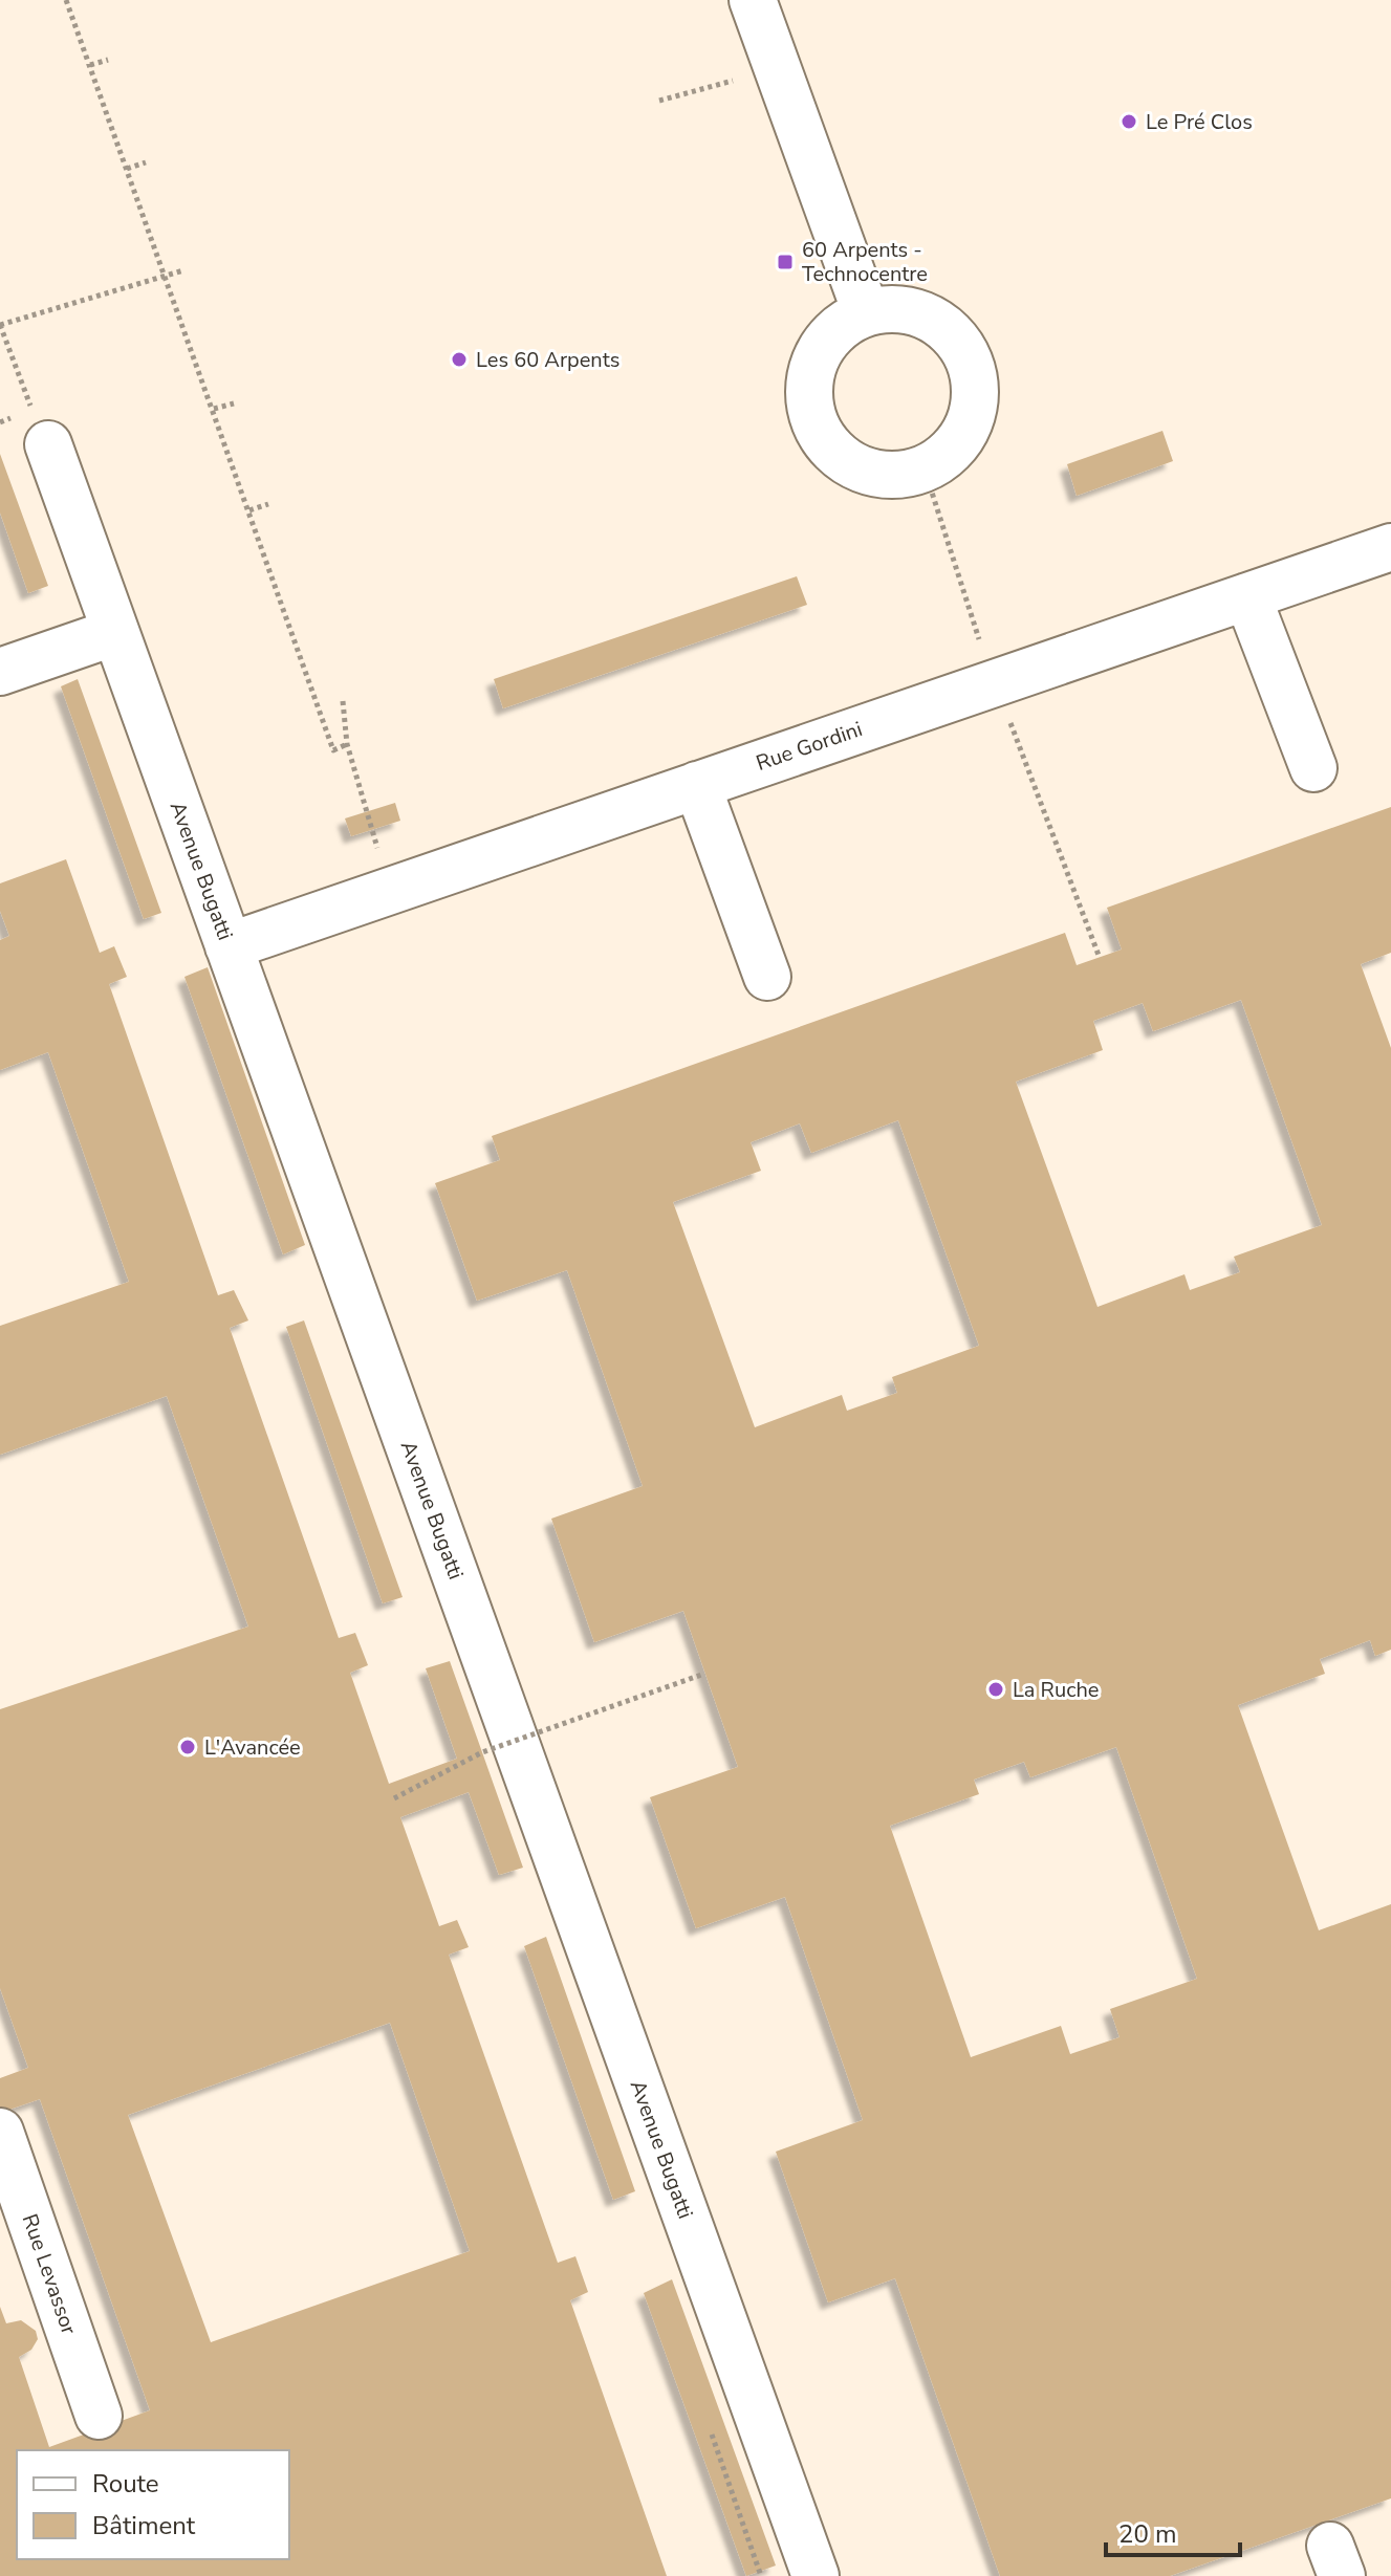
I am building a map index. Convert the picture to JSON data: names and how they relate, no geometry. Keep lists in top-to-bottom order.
{
  "streets": {
    "lane": ["Rue Gordini", "Avenue Bugatti", "Rue Levassor"]
  },
  "crossings": [
    ["Rue Gordini", "Avenue Bugatti"]
  ],
  "places": {
    "other": [
      "Le Pré Clos",
      "Les 60 Arpents",
      "La Ruche",
      "L'Avancée"
    ],
    "transit": ["60 Arpents - Technocentre"]
  },
  "legend": ["Route", "Bâtiment"],
  "scale_bar": "20 m"
}
